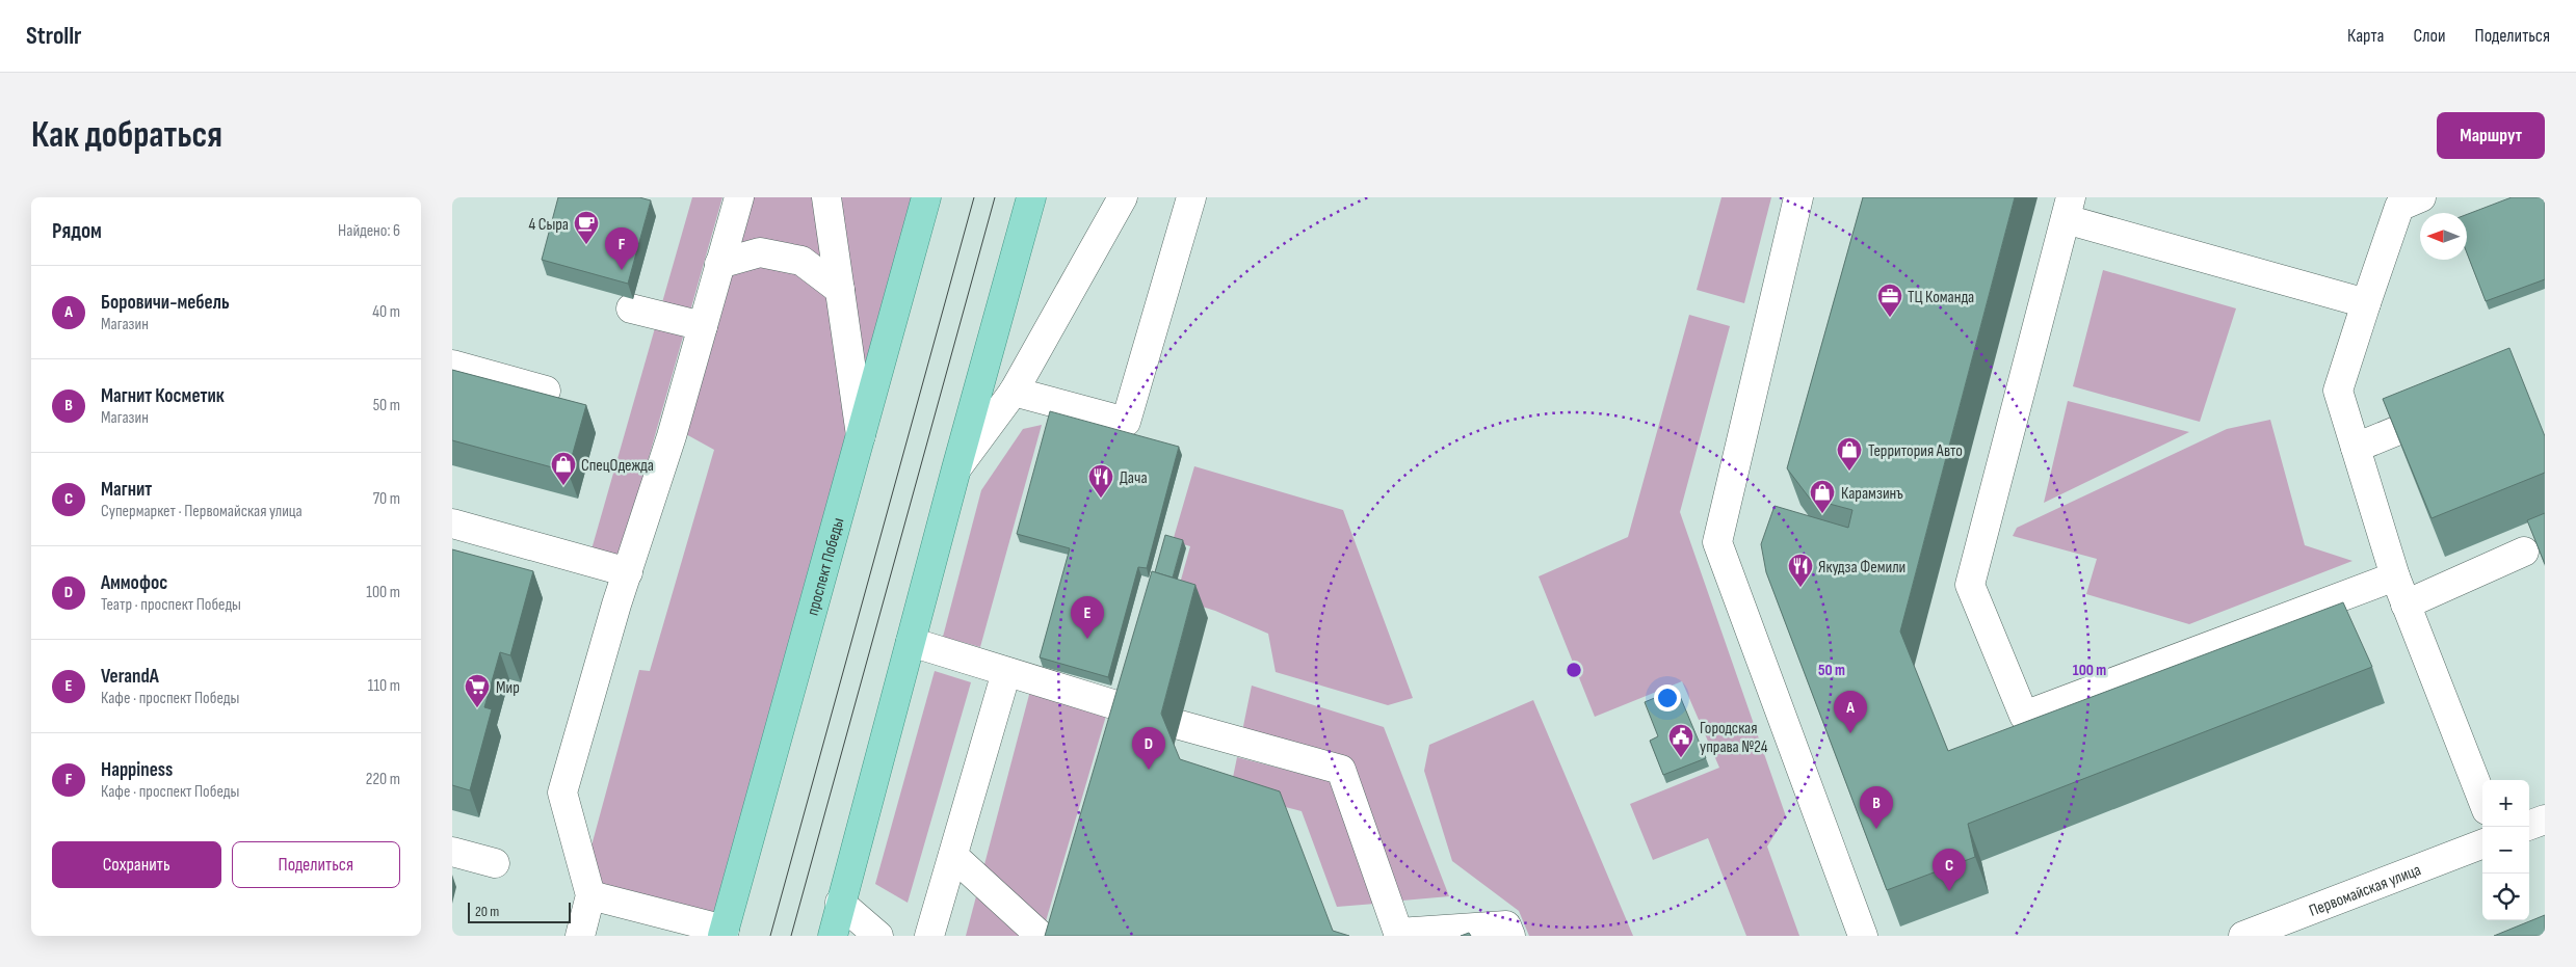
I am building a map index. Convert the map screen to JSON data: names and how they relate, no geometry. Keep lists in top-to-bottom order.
{
  "streets": {
    "main road": ["проспект Победы"],
    "street": ["Первомайская улица"]
  },
  "places": {
    "cafe": ["4 Сыра"],
    "office": ["ТЦ Команда"],
    "shop": ["Территория Авто", "СпецОдежда", "Карамзинъ"],
    "restaurant": ["Дача", "Якудза Фемили"],
    "supermarket": ["Мир"],
    "public building": ["Городская управа №24"]
  },
  "scale_bar": "20 m",
  "north": "left",
  "page": {
    "header": "Strollr",
    "nav": ["Карта", "Слои", "Поделиться"],
    "buttons": [
      "Маршрут",
      ["Сохранить", "Поделиться"]
    ],
    "title": "Как добраться",
    "heading": ["Рядом", "Найдено: 6"],
    "pins": [
      "F",
      "E",
      "A",
      "D",
      "B",
      "C"
    ],
    "list": [
      {
        "mark": "A",
        "name": "Боровичи-мебель",
        "note": "Магазин",
        "value": "40 m"
      },
      {
        "mark": "B",
        "name": "Магнит Косметик",
        "note": "Магазин",
        "value": "50 m"
      },
      {
        "mark": "C",
        "name": "Магнит",
        "note": "Супермаркет · Первомайская улица",
        "value": "70 m"
      },
      {
        "mark": "D",
        "name": "Аммофос",
        "note": "Театр · проспект Победы",
        "value": "100 m"
      },
      {
        "mark": "E",
        "name": "VerandA",
        "note": "Кафе · проспект Победы",
        "value": "110 m"
      },
      {
        "mark": "F",
        "name": "Happiness",
        "note": "Кафе · проспект Победы",
        "value": "220 m"
      }
    ],
    "map_buttons": ["+", "−"],
    "scale": "20 m"
  },
  "rings": ["50 m", "100 m"]
}
